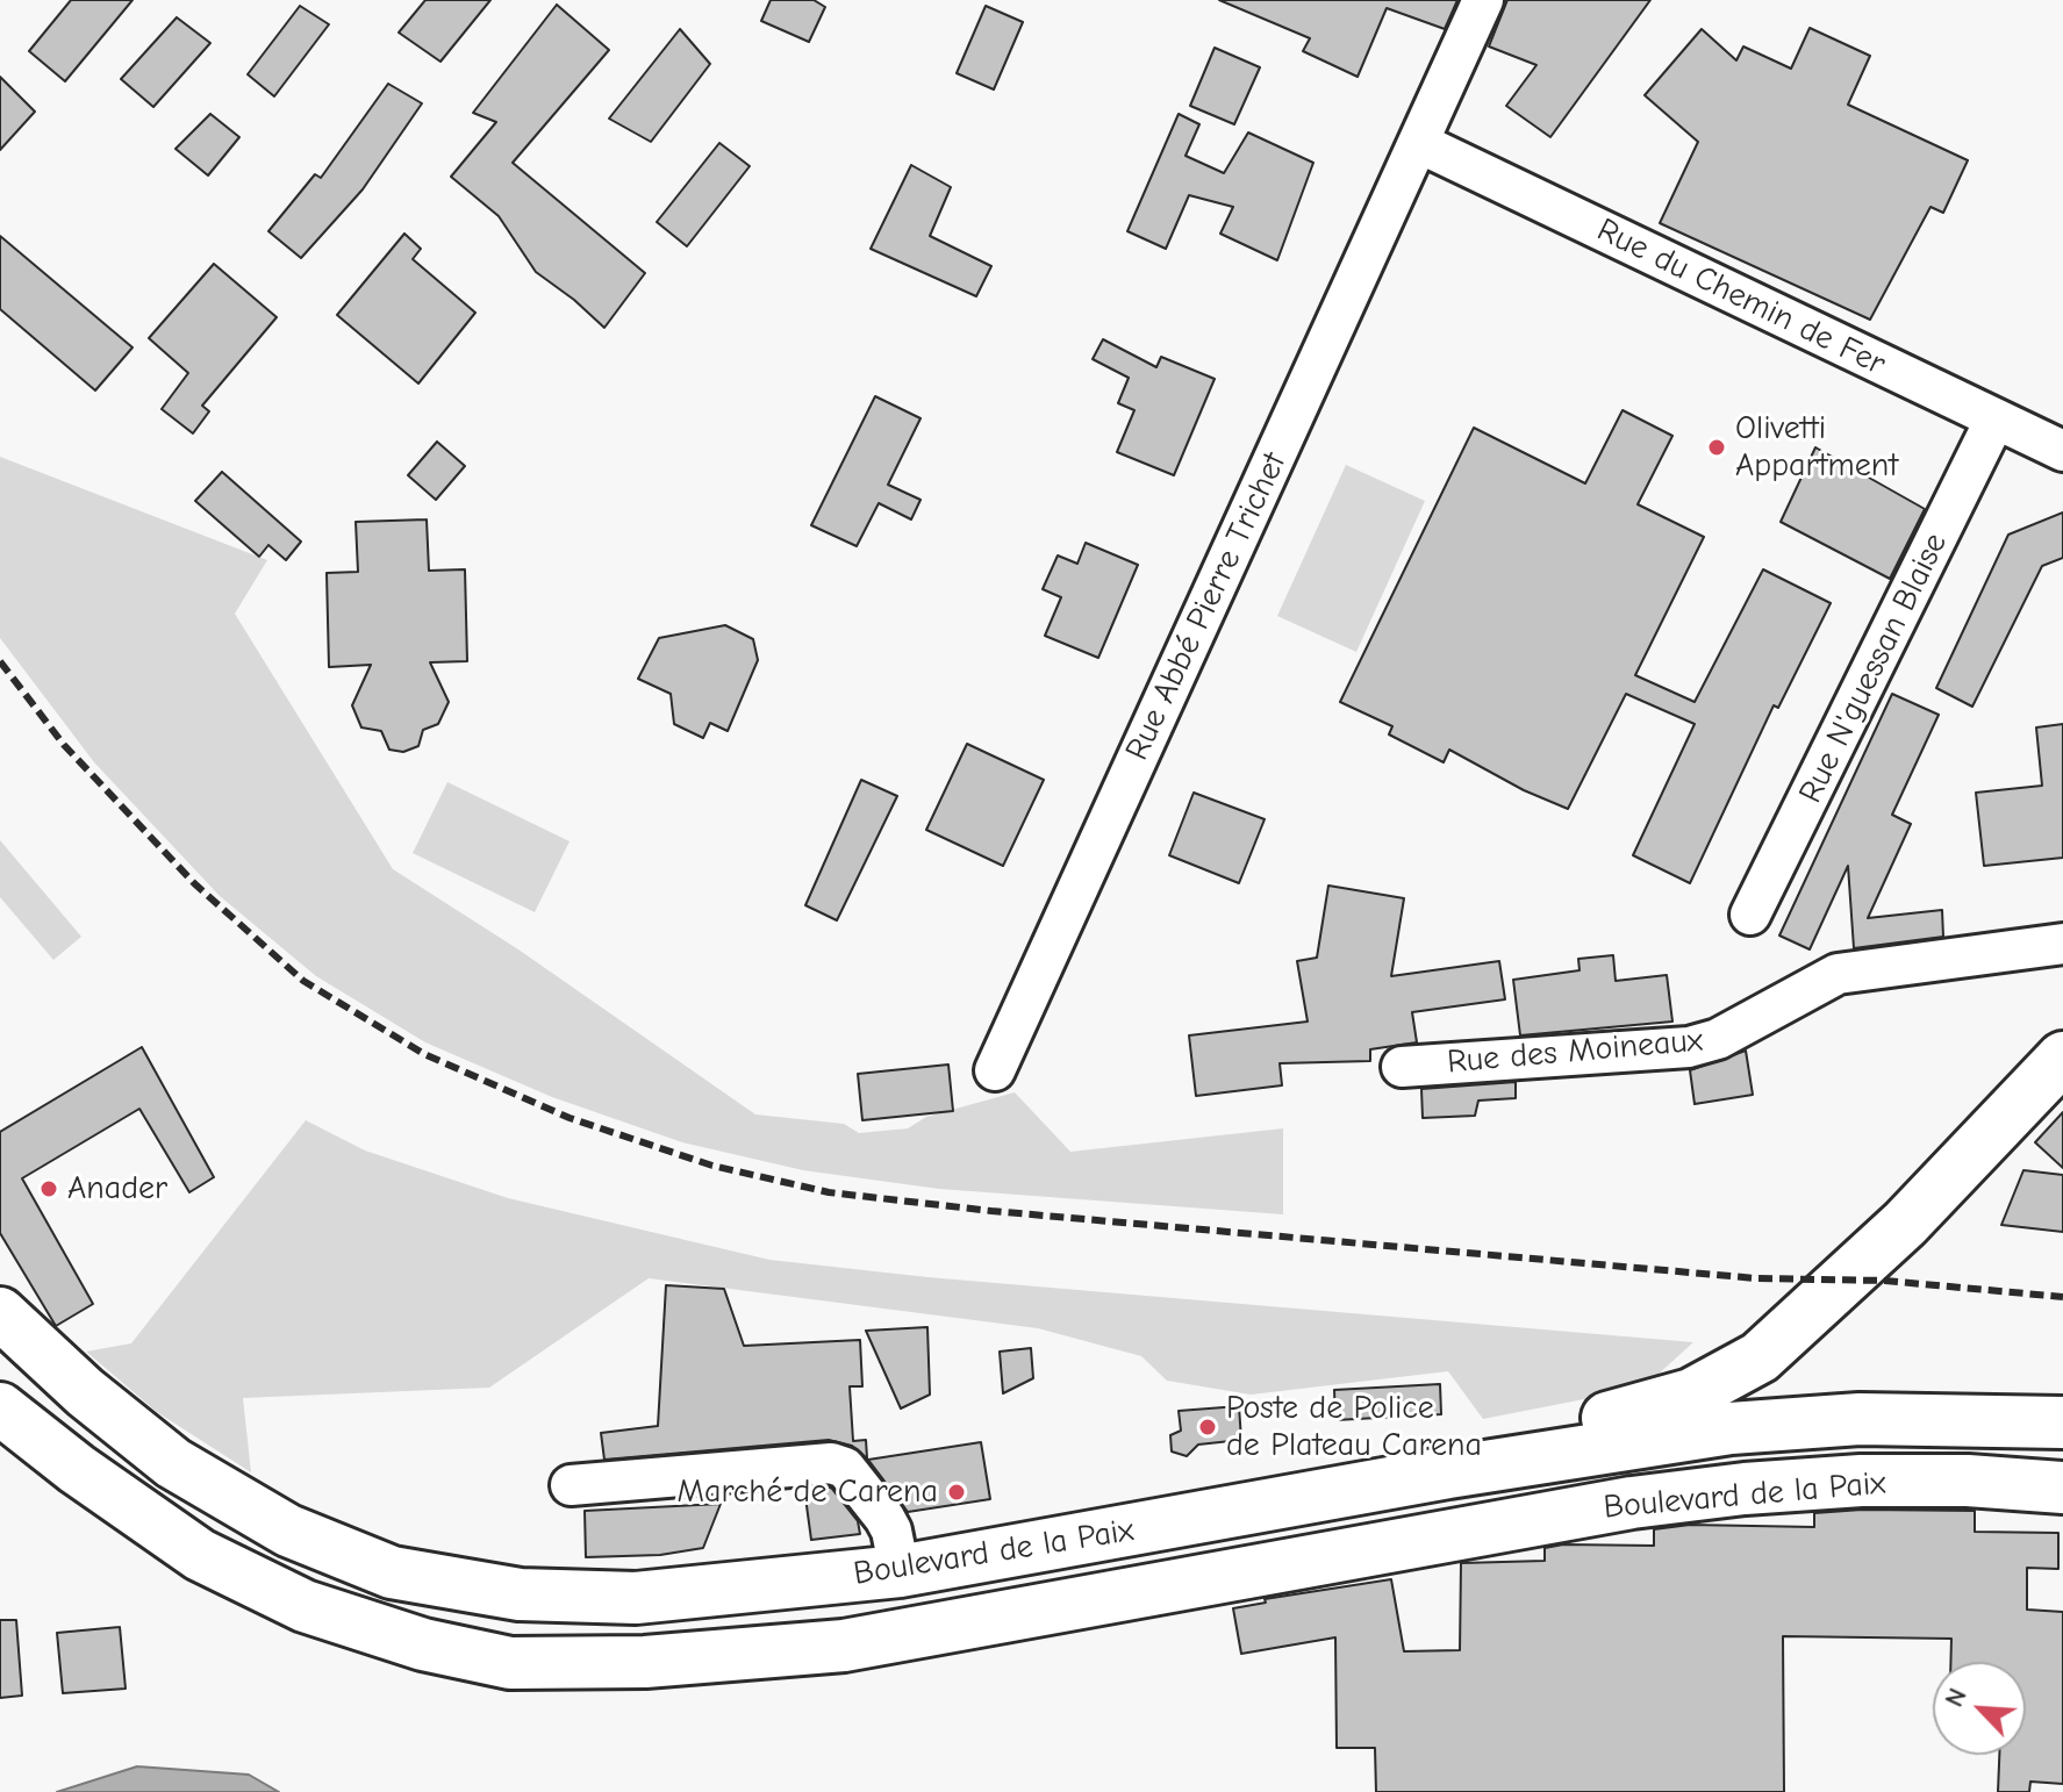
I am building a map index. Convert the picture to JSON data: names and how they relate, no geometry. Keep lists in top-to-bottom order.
{
  "streets": {
    "main road": ["Boulevard de la Paix"],
    "street": [
      "Rue du Chemin de Fer",
      "Rue Abbé Pierre Trichet",
      "Rue N'guessan Blaise",
      "Rue des Moineaux"
    ]
  },
  "crossings": [
    ["Rue du Chemin de Fer", "Rue Abbé Pierre Trichet"],
    ["Rue du Chemin de Fer", "Rue N'guessan Blaise"]
  ],
  "places": [
    "Olivetti Appartment",
    "Anader",
    "Poste de Police de Plateau Carena",
    "Marché de Carena"
  ],
  "north": "top left"
}
